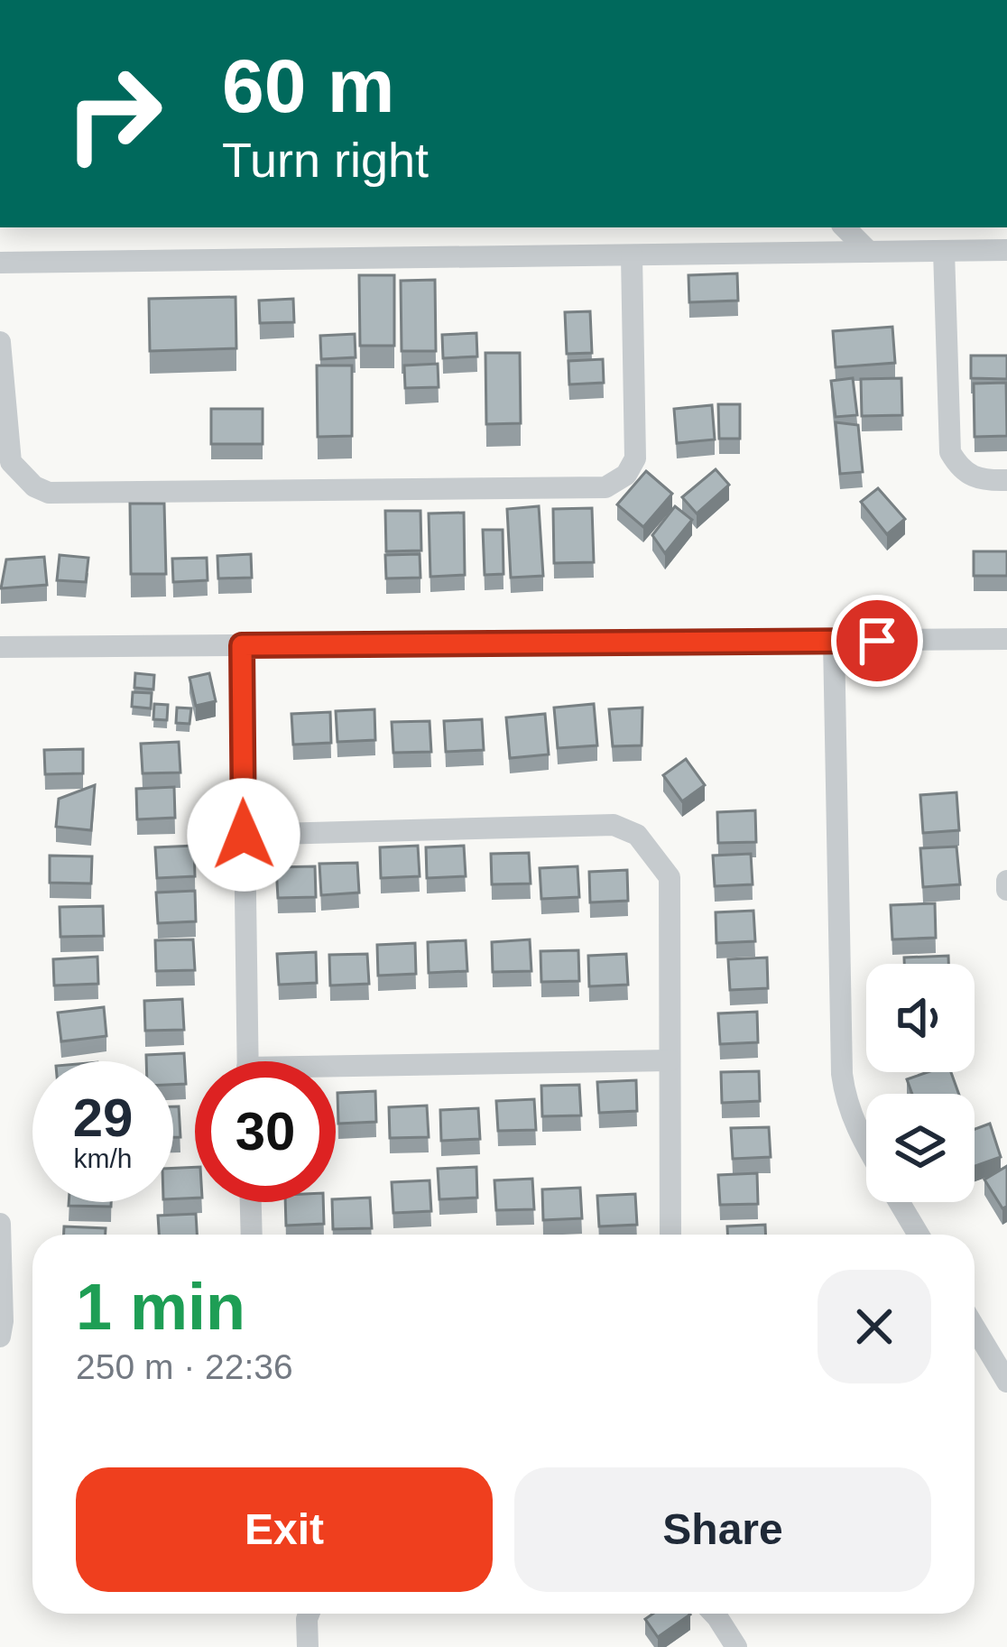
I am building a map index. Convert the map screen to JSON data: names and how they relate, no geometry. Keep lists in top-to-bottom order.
{
  "page": {
    "turn": ["60 m", "Turn right"],
    "speed": "29 km/h",
    "limit": "30",
    "heading": ["1 min", "250 m · 22:36"],
    "buttons": ["Exit", "Share"]
  }
}
